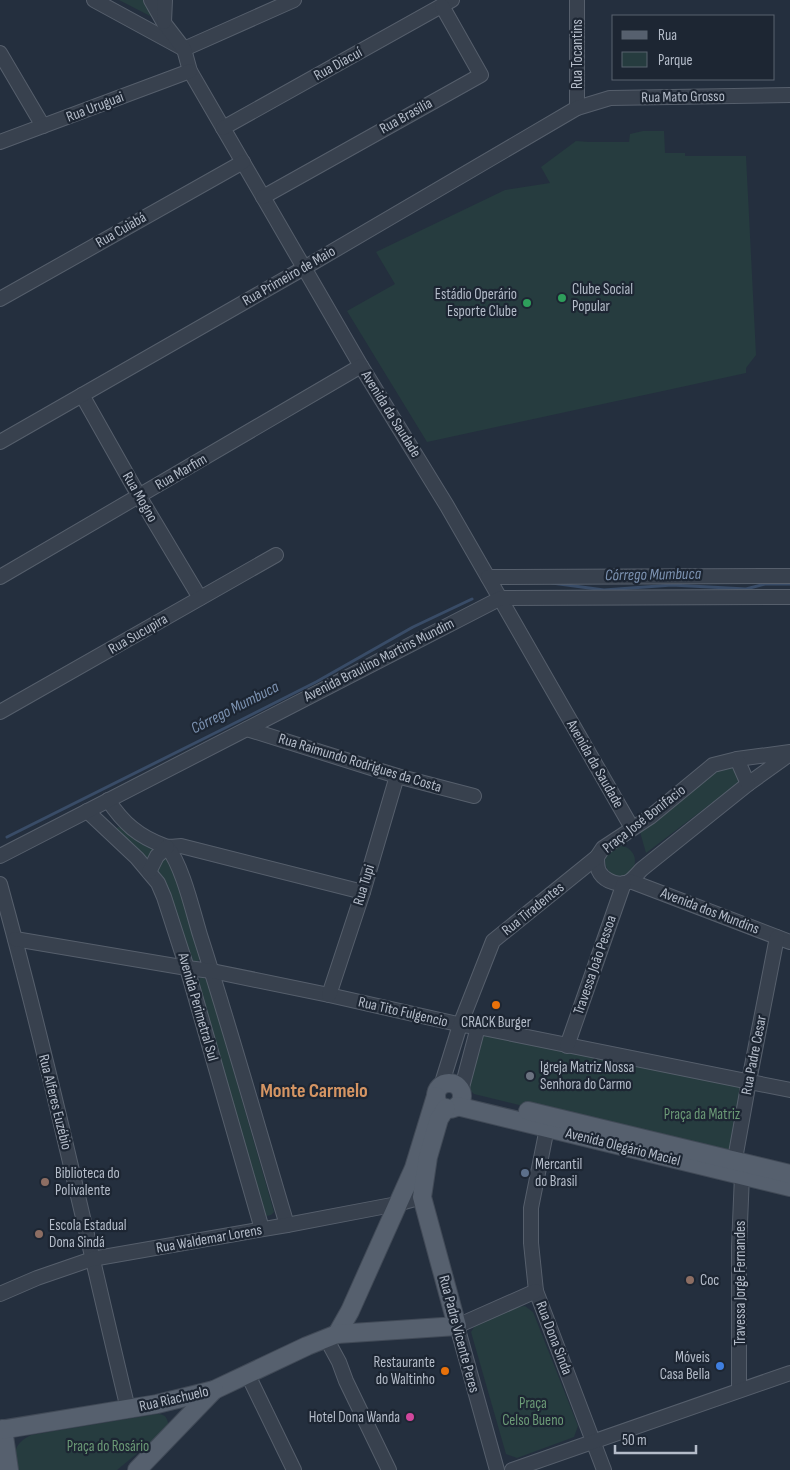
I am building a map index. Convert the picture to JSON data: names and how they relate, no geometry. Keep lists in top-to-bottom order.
{
  "streets": {
    "main road": ["Avenida Olegário Maciel", "Rua Padre Vicente Peres", "Rua Riachuelo"],
    "street": [
      "Rua Tocantins",
      "Rua Diacuí",
      "Rua Mato Grosso",
      "Rua Uruguai",
      "Rua Brasília",
      "Rua Cuiabá",
      "Rua Primeiro de Maio",
      "Avenida da Saudade",
      "Rua Marfim",
      "Rua Mogno",
      "Rua Sucupira",
      "Avenida Braulino Martins Mundim",
      "Rua Raimundo Rodrigues da Costa",
      "Praça José Bonifacio",
      "Rua Tupi",
      "Rua Tiradentes",
      "Avenida dos Mundins",
      "Travessa João Pessoa",
      "Avenida Perimetral Sul",
      "Rua Tito Fulgencio",
      "Rua Padre Cesar",
      "Rua Alferes Euzébio",
      "Rua Waldemar Lorens",
      "Travessa Jorge Fernandes",
      "Rua Dona Sinda"
    ]
  },
  "crossings": [
    ["Rua Tocantins", "Rua Mato Grosso"],
    ["Rua Tocantins", "Rua Primeiro de Maio"],
    ["Rua Diacuí", "Rua Brasília"],
    ["Rua Diacuí", "Avenida da Saudade"],
    ["Rua Mato Grosso", "Rua Primeiro de Maio"],
    ["Rua Uruguai", "Avenida da Saudade"],
    ["Rua Brasília", "Avenida da Saudade"],
    ["Rua Cuiabá", "Avenida da Saudade"],
    ["Rua Primeiro de Maio", "Avenida da Saudade"],
    ["Rua Primeiro de Maio", "Rua Mogno"],
    ["Avenida da Saudade", "Rua Marfim"],
    ["Avenida da Saudade", "Avenida Braulino Martins Mundim"],
    ["Avenida da Saudade", "Praça José Bonifacio"],
    ["Rua Marfim", "Rua Mogno"],
    ["Rua Mogno", "Rua Sucupira"],
    ["Avenida Braulino Martins Mundim", "Rua Raimundo Rodrigues da Costa"],
    ["Avenida Braulino Martins Mundim", "Avenida Perimetral Sul"],
    ["Rua Raimundo Rodrigues da Costa", "Rua Tupi"],
    ["Praça José Bonifacio", "Rua Tiradentes"],
    ["Praça José Bonifacio", "Avenida dos Mundins"],
    ["Praça José Bonifacio", "Travessa João Pessoa"],
    ["Rua Tupi", "Rua Tito Fulgencio"],
    ["Rua Tiradentes", "Rua Tito Fulgencio"],
    ["Rua Tiradentes", "Avenida Olegário Maciel"],
    ["Avenida dos Mundins", "Travessa João Pessoa"],
    ["Avenida dos Mundins", "Rua Padre Cesar"],
    ["Travessa João Pessoa", "Rua Tito Fulgencio"],
    ["Avenida Perimetral Sul", "Rua Tito Fulgencio"],
    ["Avenida Perimetral Sul", "Rua Waldemar Lorens"],
    ["Rua Tito Fulgencio", "Rua Padre Cesar"],
    ["Rua Tito Fulgencio", "Rua Alferes Euzébio"],
    ["Rua Padre Cesar", "Avenida Olegário Maciel"],
    ["Rua Padre Cesar", "Travessa Jorge Fernandes"],
    ["Rua Alferes Euzébio", "Rua Waldemar Lorens"],
    ["Rua Alferes Euzébio", "Rua Riachuelo"],
    ["Avenida Olegário Maciel", "Travessa Jorge Fernandes"],
    ["Avenida Olegário Maciel", "Rua Dona Sinda"],
    ["Rua Waldemar Lorens", "Rua Padre Vicente Peres"],
    ["Rua Padre Vicente Peres", "Rua Riachuelo"]
  ],
  "districts": ["Monte Carmelo"],
  "water": ["Córrego Mumbuca"],
  "parks": ["Praça da Matriz", "Praça Celso Bueno", "Praça do Rosário"],
  "places": [
    "Clube Social Popular",
    "Estádio Operário Esporte Clube",
    "CRACK Burger",
    "Igreja Matriz Nossa Senhora do Carmo",
    "Mercantil do Brasil",
    "Biblioteca do Polivalente",
    "Escola Estadual Dona Sindá",
    "Coc",
    "Móveis Casa Bella",
    "Restaurante do Waltinho",
    "Hotel Dona Wanda"
  ],
  "legend": ["Rua", "Parque"],
  "scale_bar": "50 m"
}
